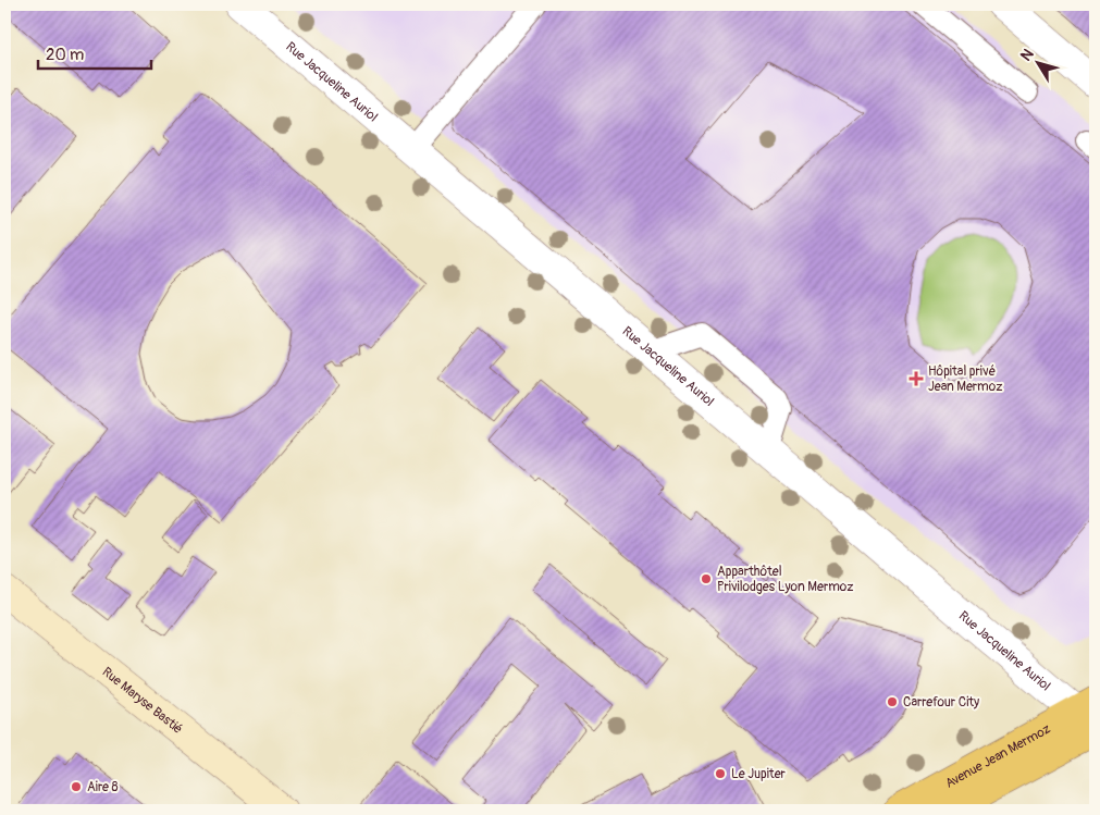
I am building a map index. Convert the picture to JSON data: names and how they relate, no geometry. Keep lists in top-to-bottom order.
{
  "streets": {
    "main road": ["Avenue Jean Mermoz"],
    "street": ["Rue Jacqueline Auriol", "Rue Maryse Bastié"]
  },
  "crossings": [
    ["Rue Jacqueline Auriol", "Avenue Jean Mermoz"]
  ],
  "places": {
    "health": ["Hôpital privé Jean Mermoz"],
    "other": [
      "Apparthôtel Privilodges Lyon Mermoz",
      "Carrefour City",
      "Le Jupiter",
      "Aire 8"
    ]
  },
  "scale_bar": "20 m",
  "north": "top left"
}
